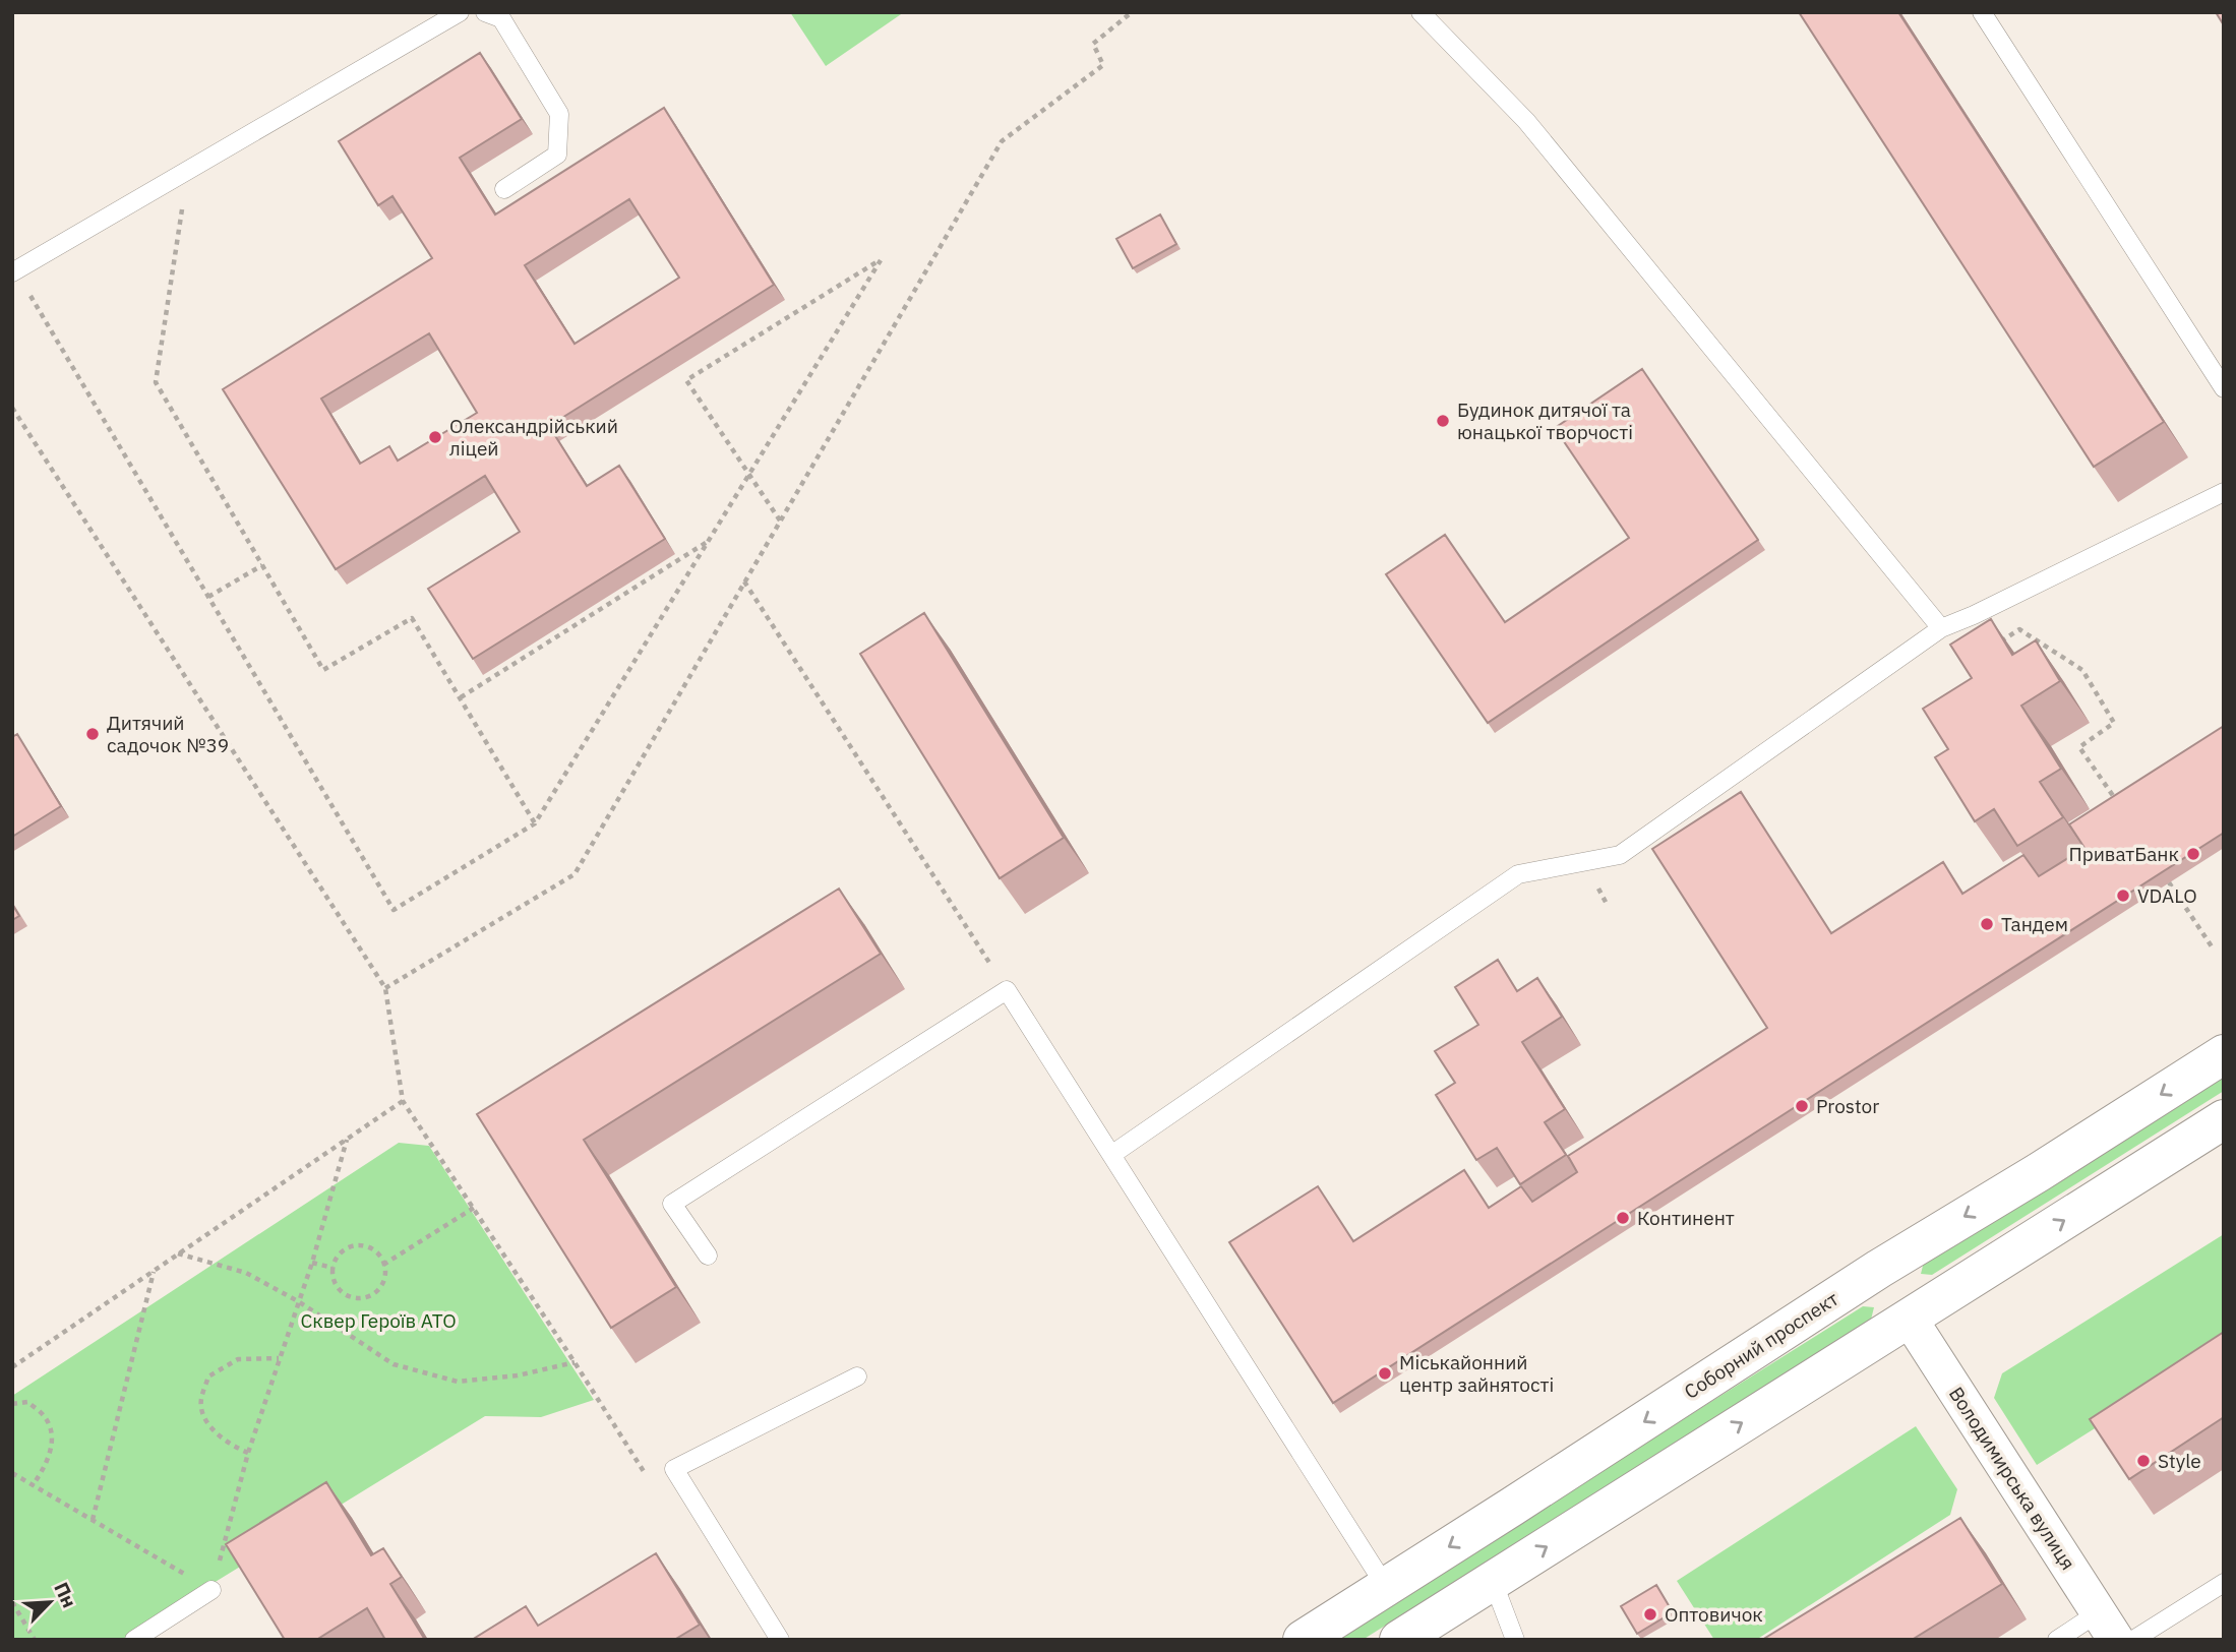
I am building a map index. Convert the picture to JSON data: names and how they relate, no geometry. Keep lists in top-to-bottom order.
{
  "streets": {
    "main road": ["Соборний проспект"],
    "street": ["Володимирська вулиця"]
  },
  "parks": ["Сквер Героїв АТО"],
  "places": [
    "Будинок дитячої та юнацької творчості",
    "Олександрійський ліцей",
    "Дитячий садочок №39",
    "ПриватБанк",
    "VDALO",
    "Тандем",
    "Prostor",
    "Континент",
    "Міськайонний центр зайнятості",
    "Style",
    "Оптовичок"
  ],
  "north": "top right"
}
